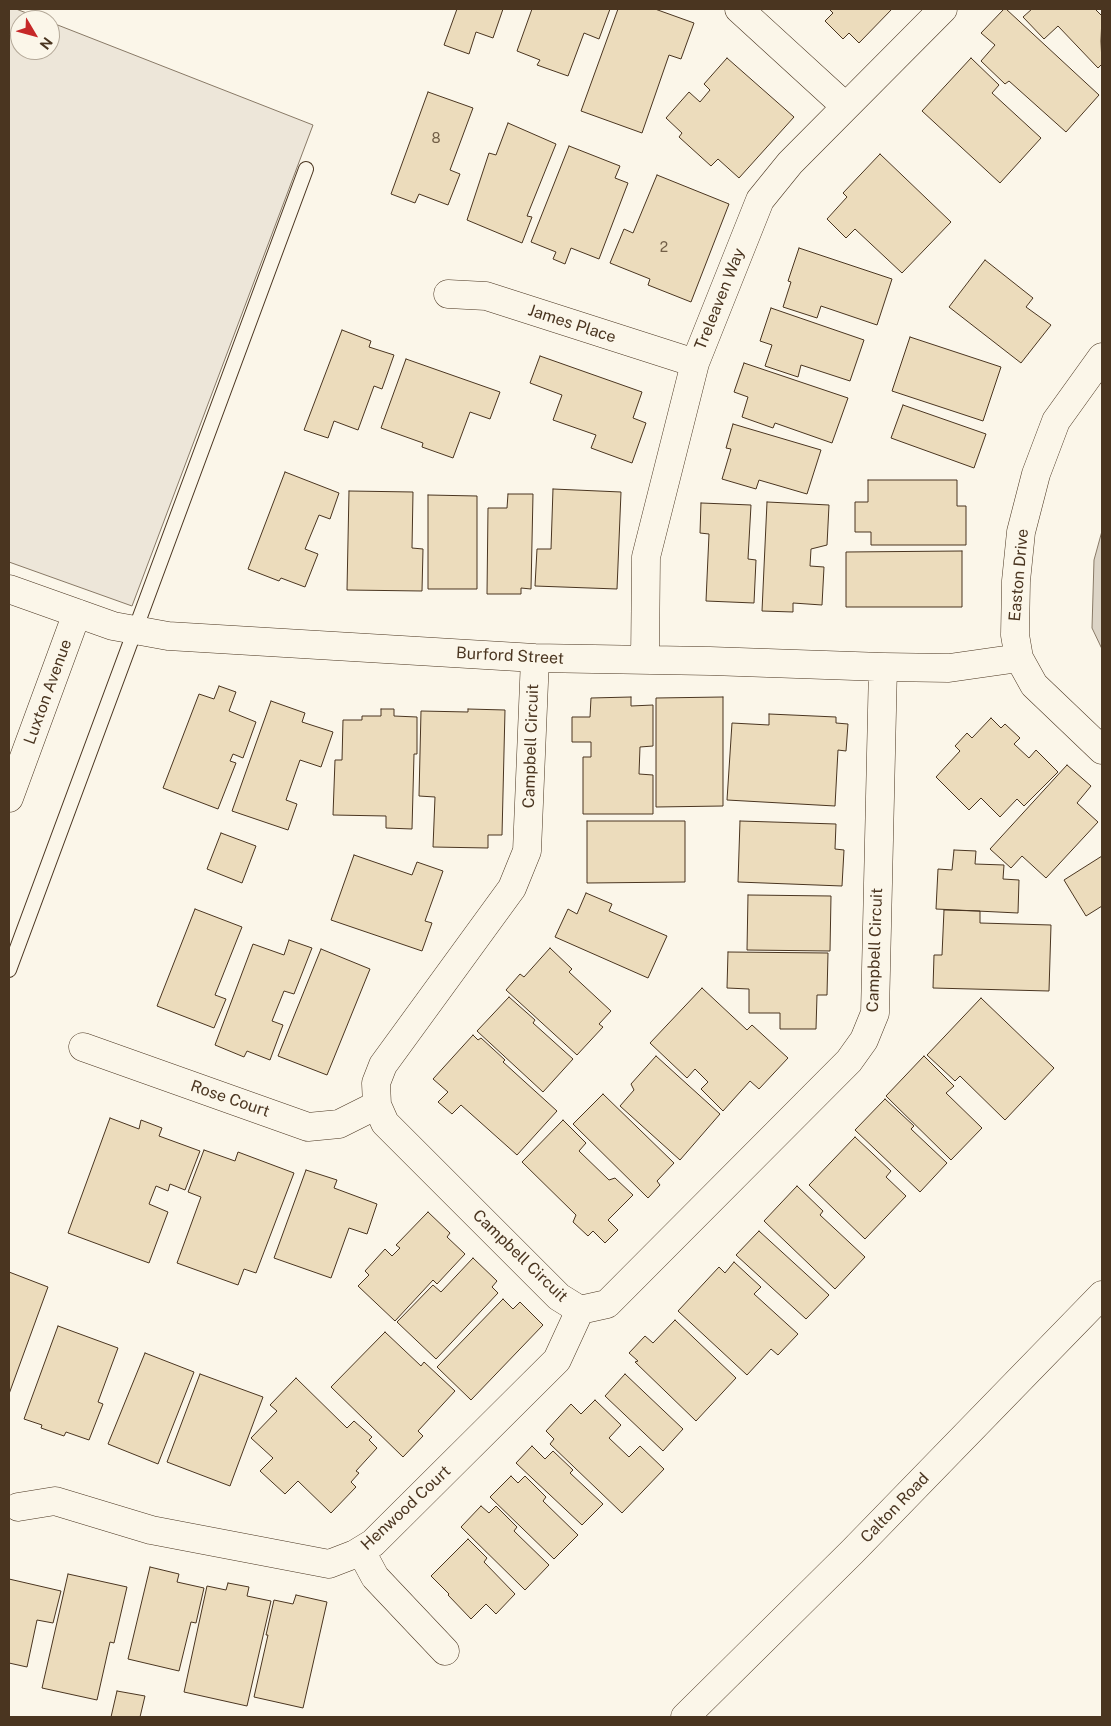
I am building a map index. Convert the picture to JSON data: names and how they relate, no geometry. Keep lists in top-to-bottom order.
{
  "streets": {
    "street": [
      "Treleaven Way",
      "James Place",
      "Easton Drive",
      "Burford Street",
      "Luxton Avenue",
      "Campbell Circuit",
      "Rose Court",
      "Henwood Court",
      "Calton Road"
    ]
  },
  "crossings": [
    ["Treleaven Way", "James Place"],
    ["Treleaven Way", "Burford Street"],
    ["Easton Drive", "Burford Street"],
    ["Burford Street", "Luxton Avenue"],
    ["Burford Street", "Campbell Circuit"],
    ["Campbell Circuit", "Rose Court"],
    ["Campbell Circuit", "Henwood Court"]
  ],
  "house_numbers": ["8", "2"],
  "north": "bottom right"
}
